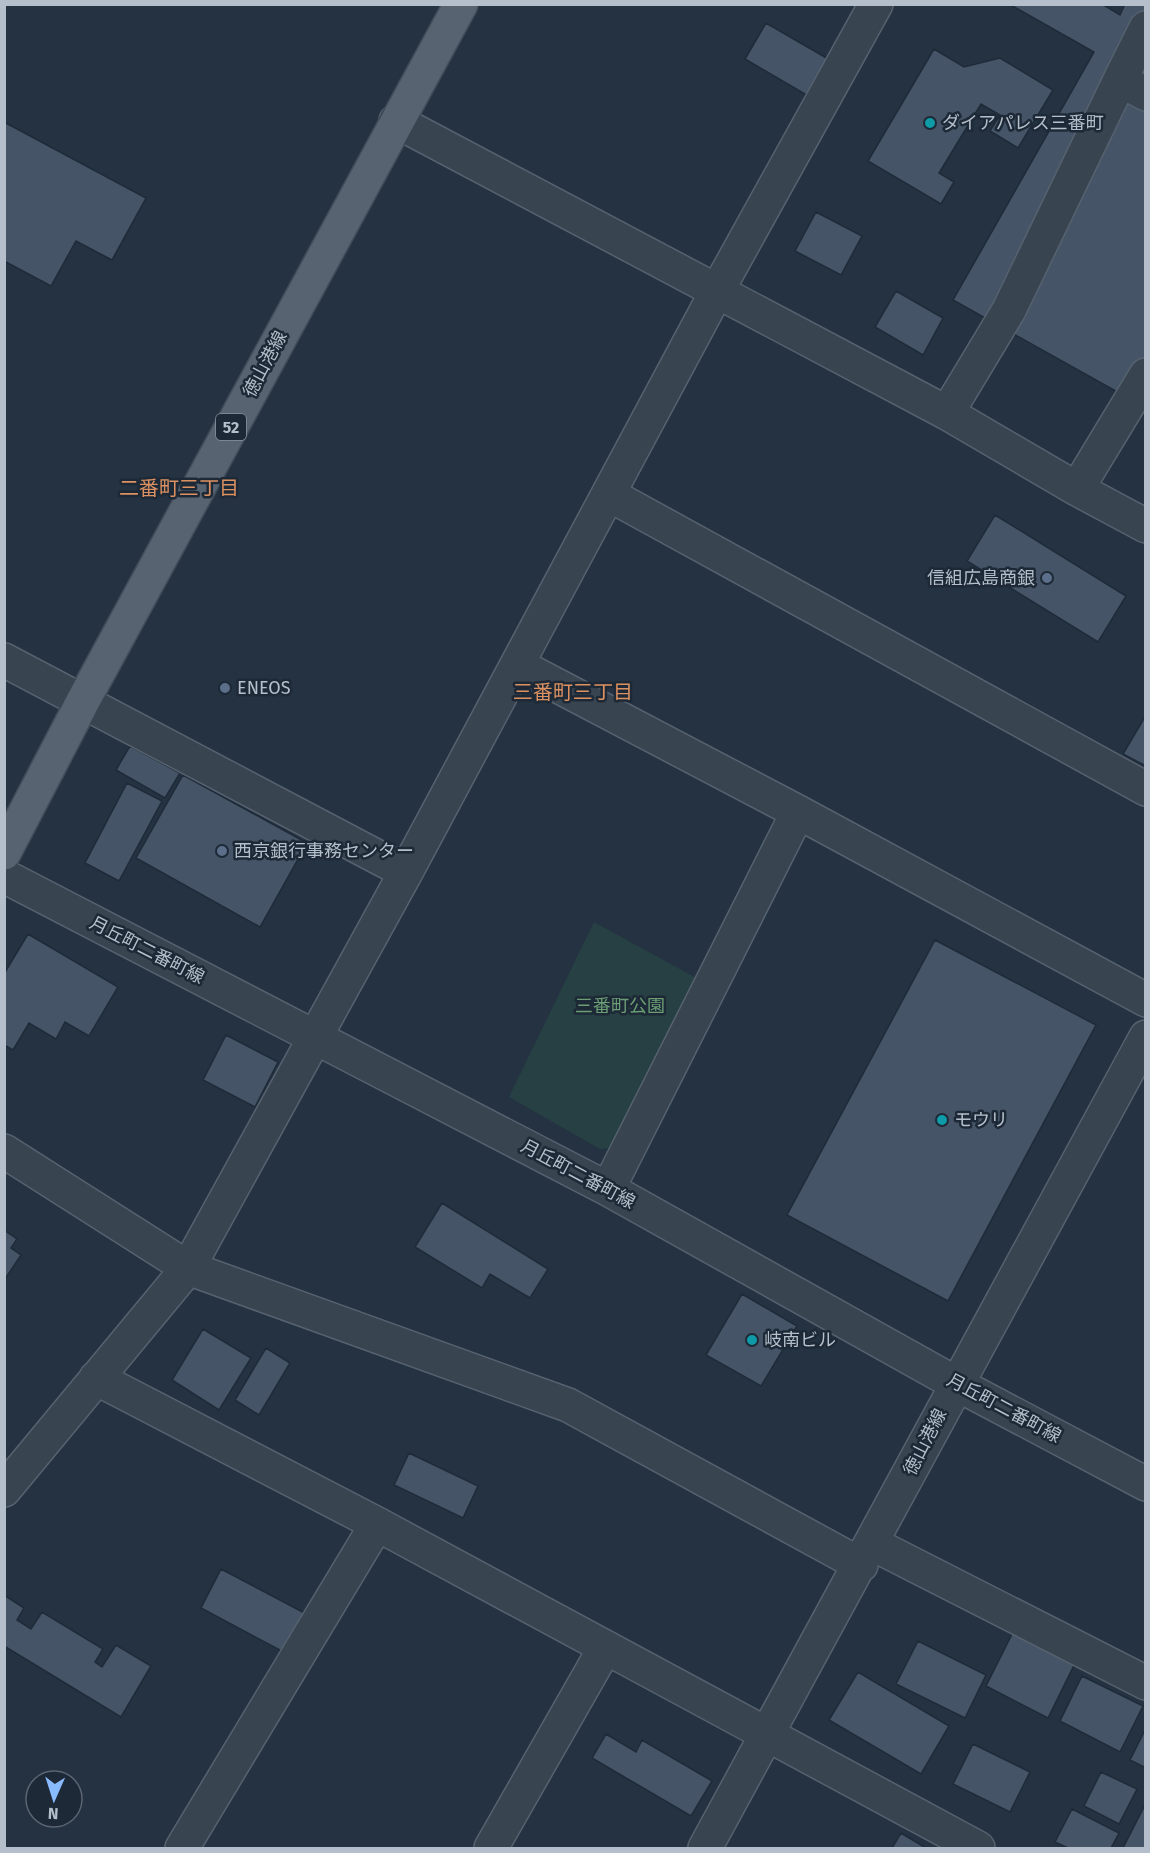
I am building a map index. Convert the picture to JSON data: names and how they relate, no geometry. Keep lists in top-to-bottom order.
{
  "streets": {
    "main road": ["徳山港線", "52"],
    "street": ["月丘町二番町線"]
  },
  "crossings": [
    ["徳山港線", "月丘町二番町線"]
  ],
  "districts": ["二番町三丁目", "三番町三丁目"],
  "parks": ["三番町公園"],
  "places": [
    "ダイアパレス三番町",
    "信組広島商銀",
    "ENEOS",
    "西京銀行事務センター",
    "モウリ",
    "岐南ビル"
  ],
  "north": "bottom"
}
